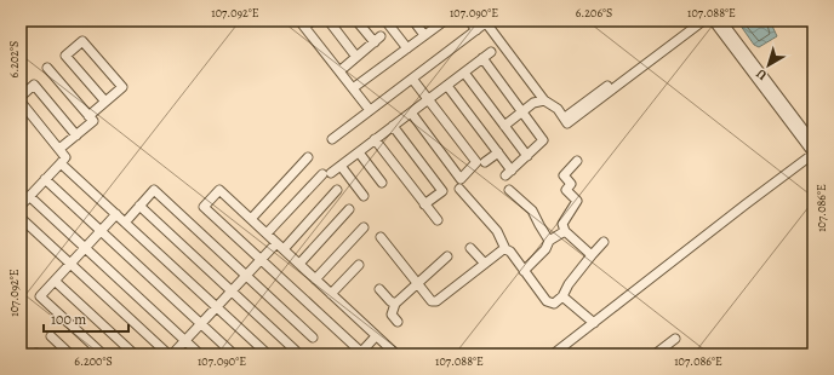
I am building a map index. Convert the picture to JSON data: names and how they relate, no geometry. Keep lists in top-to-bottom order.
{
  "scale_bar": "100 m",
  "north": "bottom left",
  "coordinates": [
    "107.092°E",
    "107.090°E",
    "6.206°S",
    "107.088°E",
    "6.202°S",
    "107.086°E",
    "6.200°S"
  ]
}
